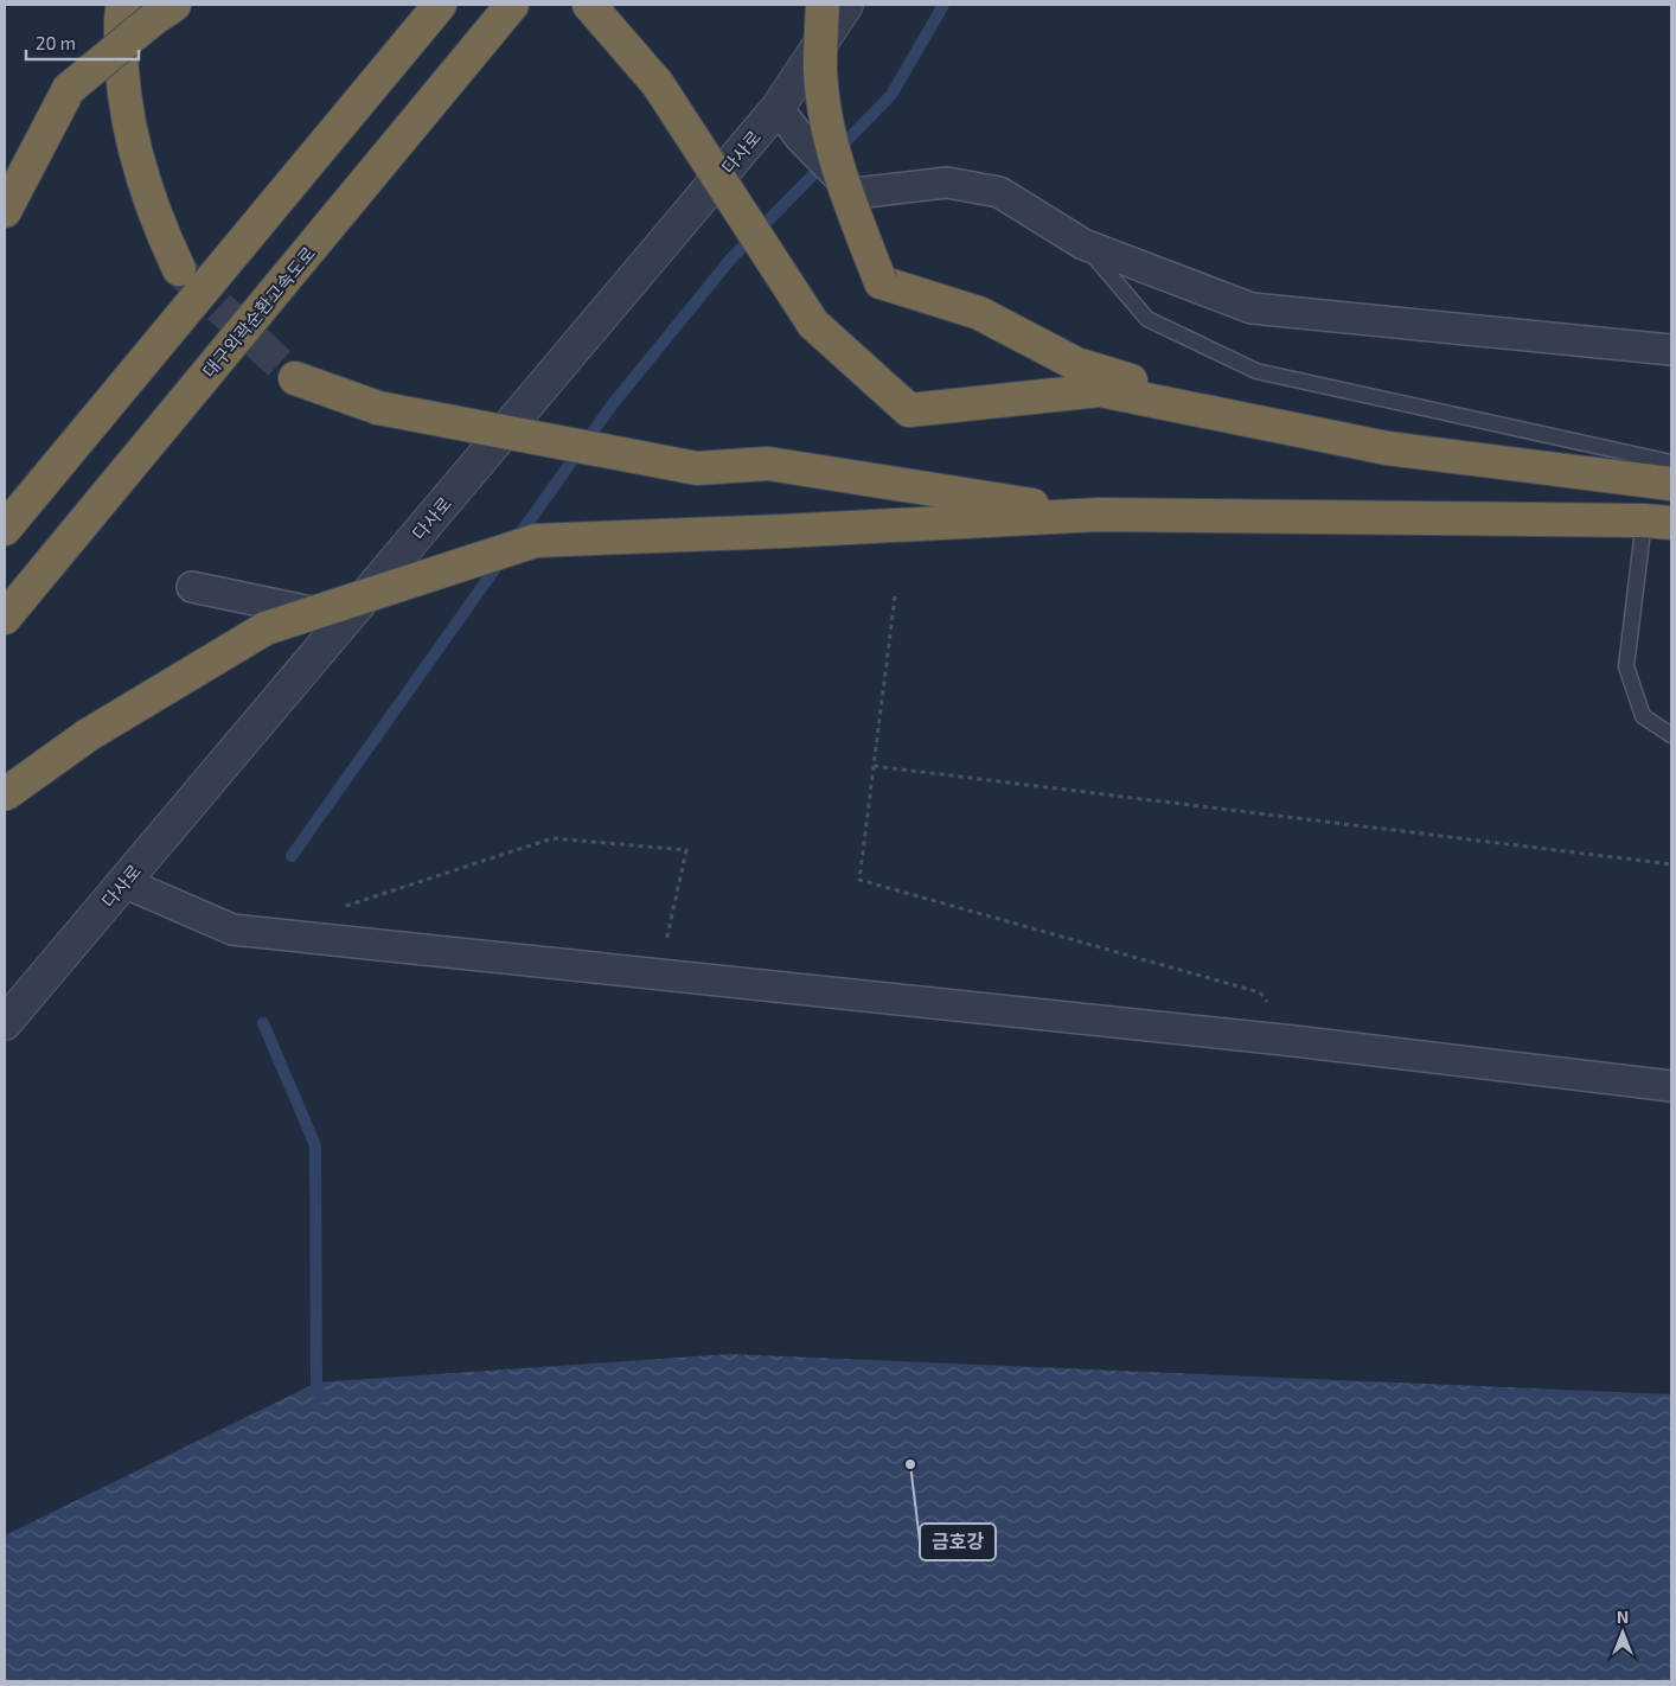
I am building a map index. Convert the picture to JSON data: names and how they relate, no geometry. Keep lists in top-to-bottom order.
{
  "streets": {
    "highway": ["대구외곽순환고속도로"],
    "street": ["다사로"]
  },
  "places": ["금호강"],
  "scale_bar": "20 m",
  "north": "top"
}
